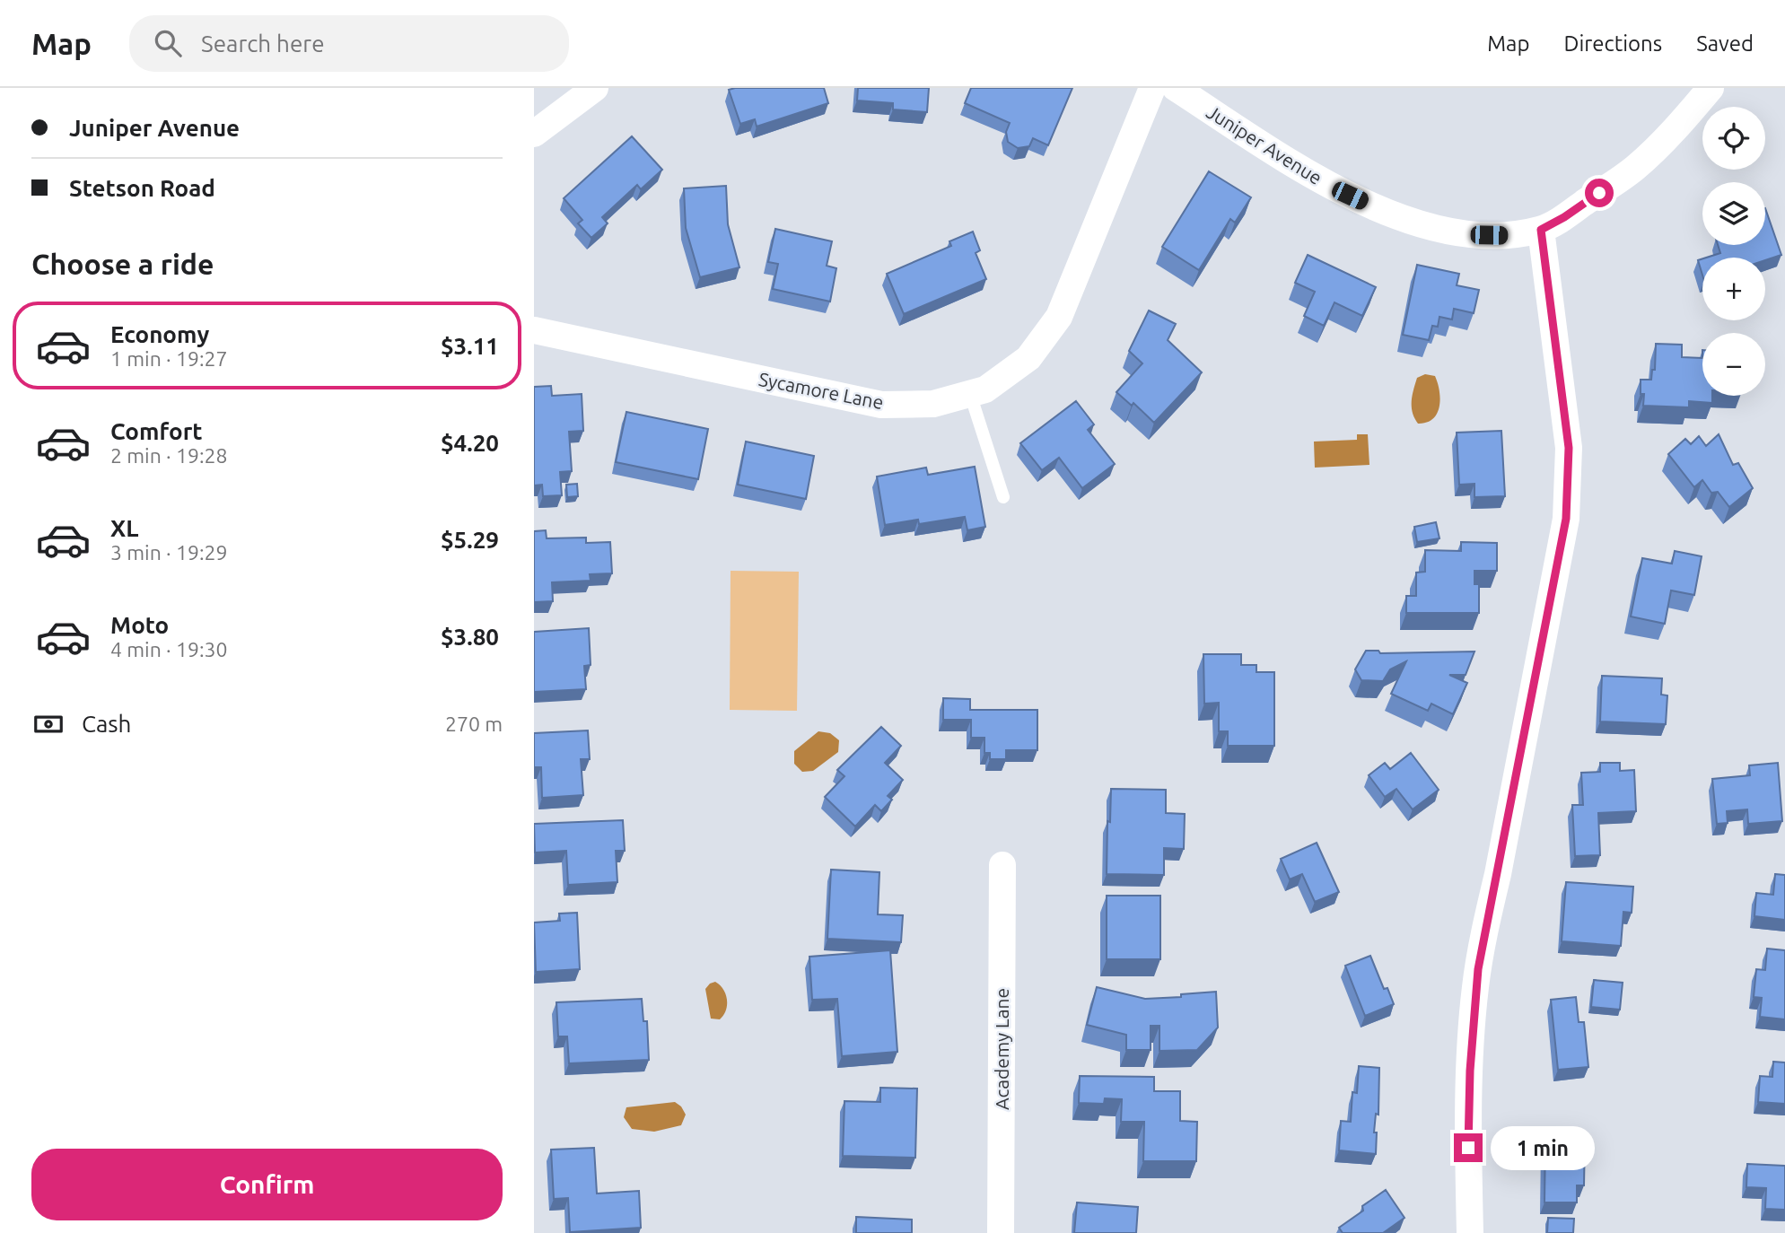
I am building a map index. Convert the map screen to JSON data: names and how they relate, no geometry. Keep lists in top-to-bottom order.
{
  "streets": {
    "street": ["Juniper Avenue", "Sycamore Lane", "Academy Lane"]
  },
  "page": {
    "header": "Map",
    "search": "Search here",
    "nav": ["Map", "Directions", "Saved"],
    "banner": ["Juniper Avenue", "Stetson Road"],
    "map_buttons": ["+", "−"],
    "heading": "Choose a ride",
    "list": [
      {
        "name": "Economy",
        "note": "1 min · 19:27",
        "value": "$3.11"
      },
      {
        "name": "Comfort",
        "note": "2 min · 19:28",
        "value": "$4.20"
      },
      {
        "name": "XL",
        "note": "3 min · 19:29",
        "value": "$5.29"
      },
      {
        "name": "Moto",
        "note": "4 min · 19:30",
        "value": "$3.80"
      }
    ],
    "pay": ["Cash", "270 m"],
    "bubble": "1 min",
    "buttons": "Confirm"
  }
}
